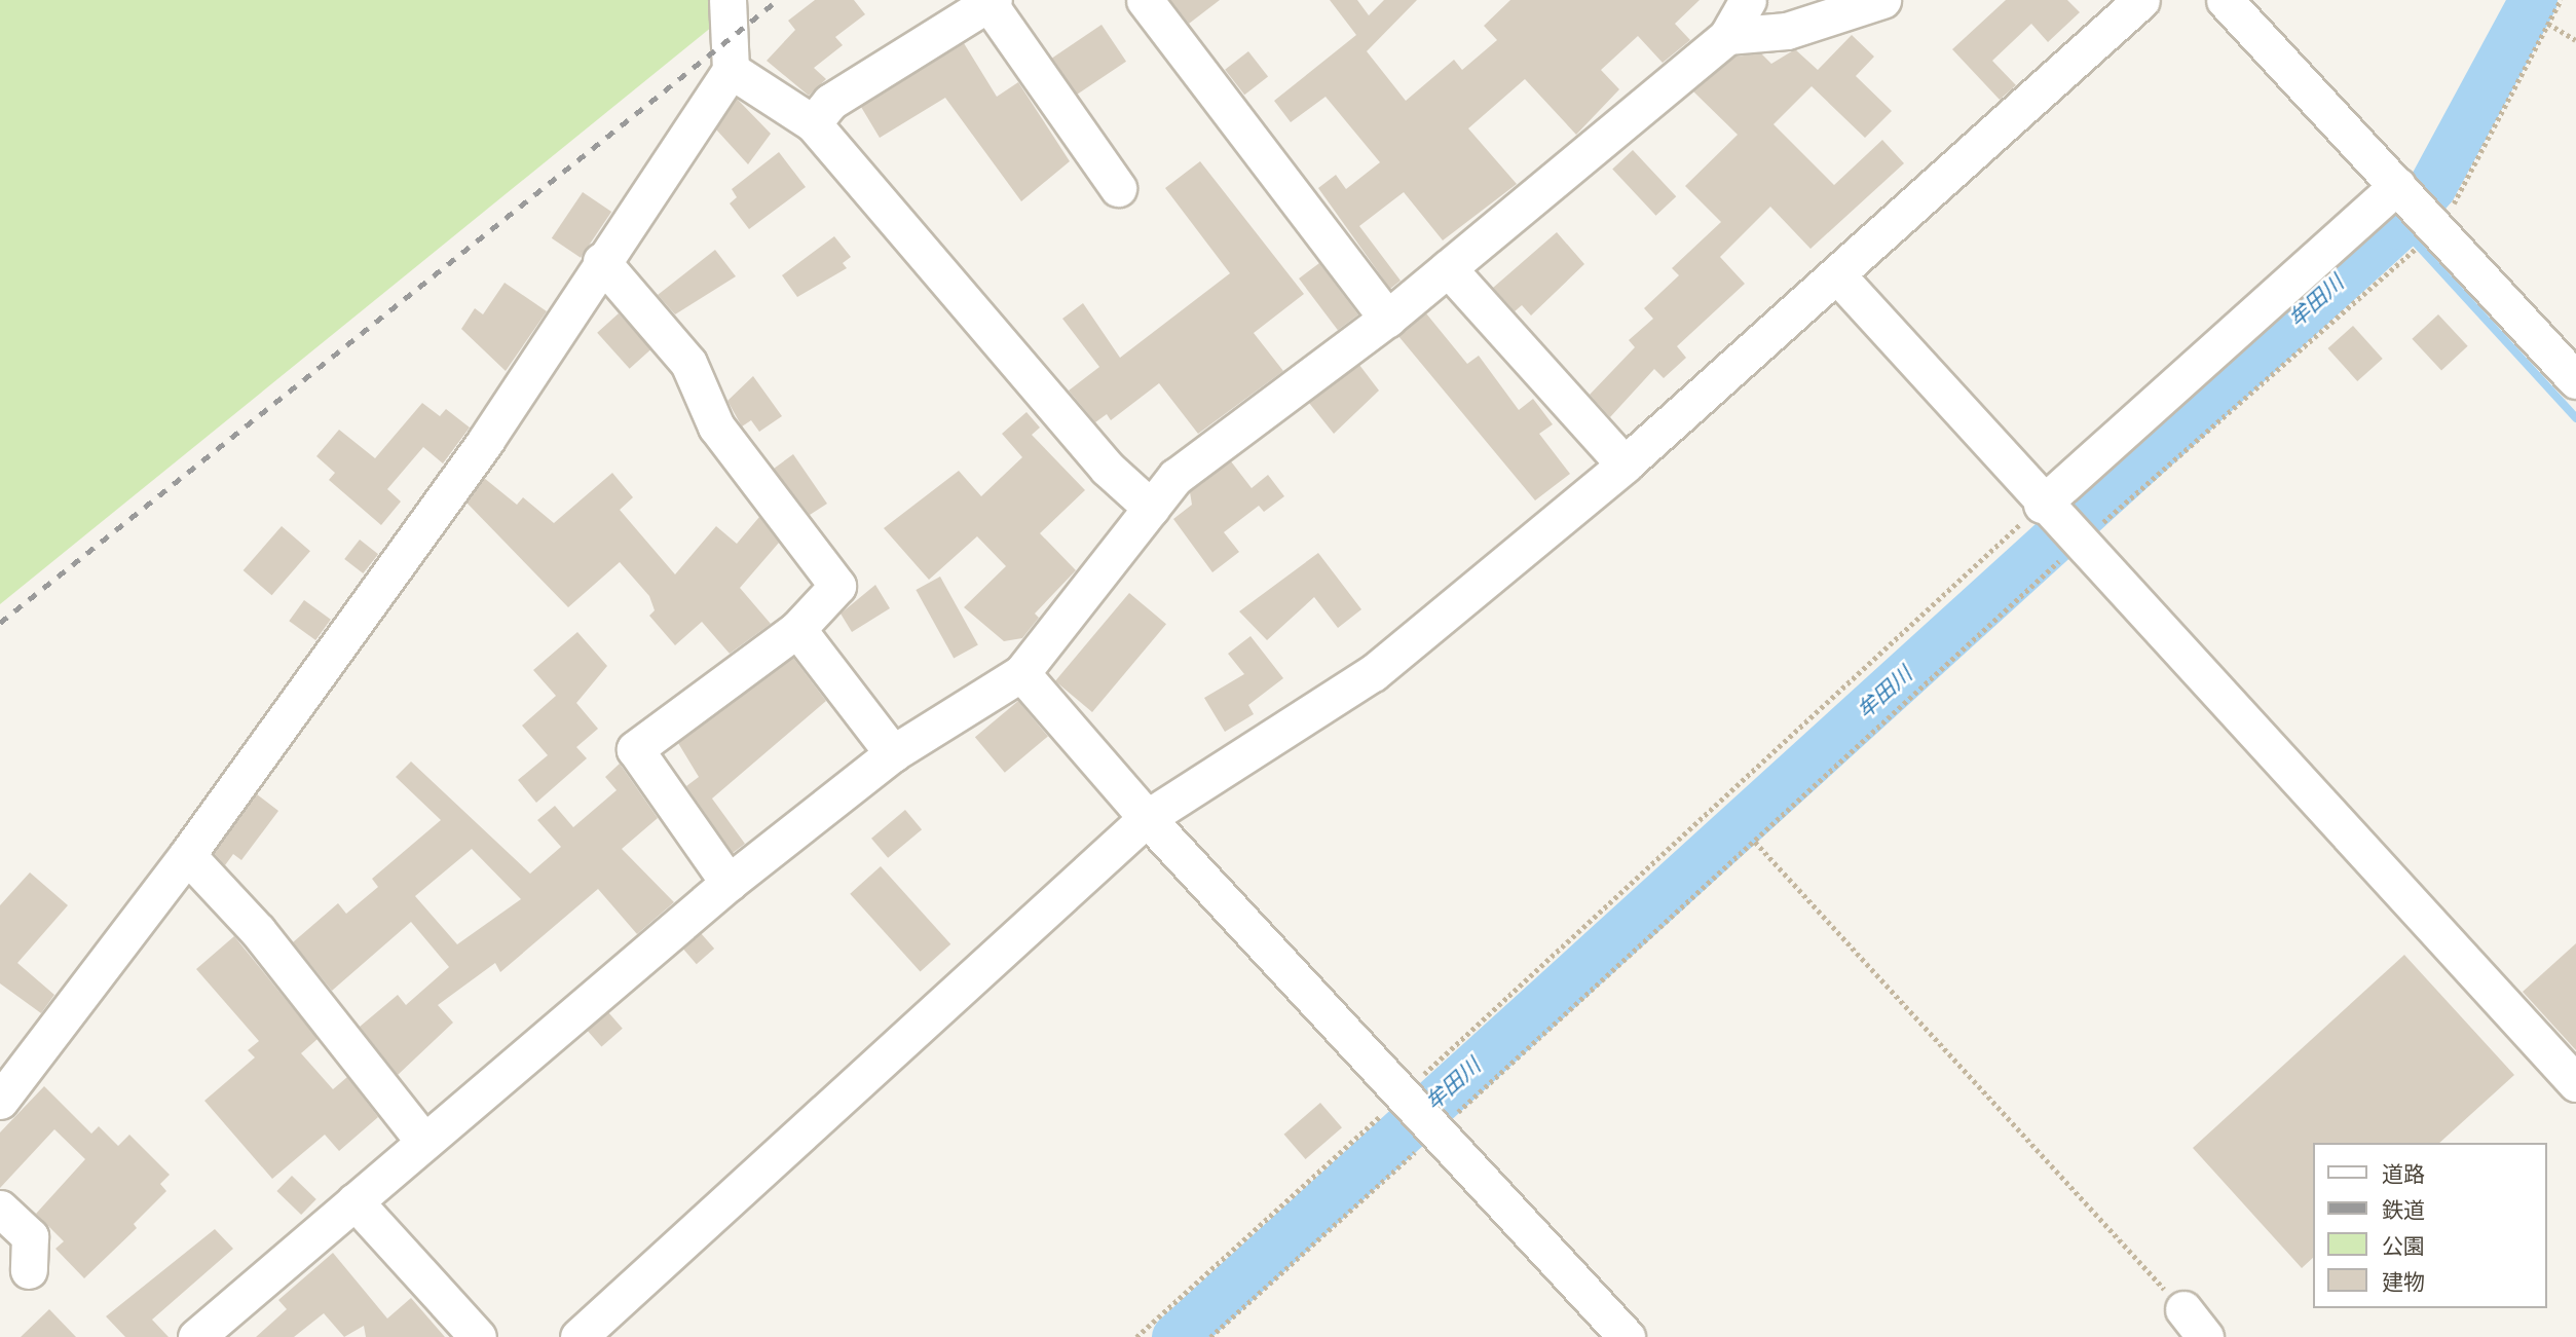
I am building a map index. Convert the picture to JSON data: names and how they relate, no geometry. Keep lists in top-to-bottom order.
{
  "water": ["牟田川"],
  "legend": [
    "道路",
    "鉄道",
    "公園",
    "建物"
  ]
}
